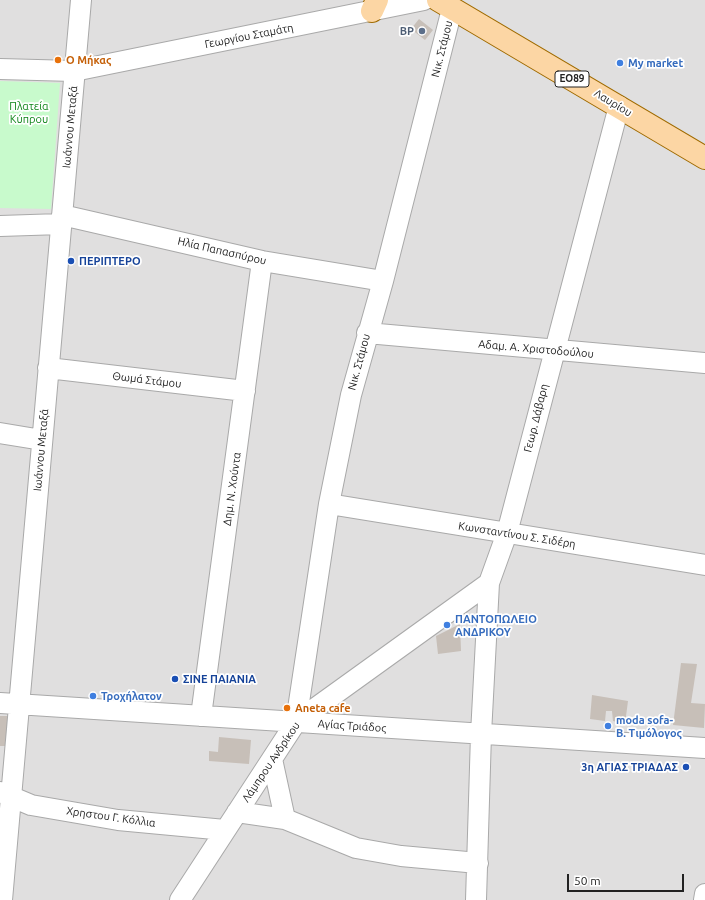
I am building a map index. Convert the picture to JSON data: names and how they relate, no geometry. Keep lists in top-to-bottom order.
{
  "streets": {
    "main road": ["ΕΟ89", "Λαυρίου"],
    "street": [
      "Γεωργίου Σταμάτη",
      "Νικ. Στάμου",
      "Ιωάννου Μεταξά",
      "Ηλία Παπασπύρου",
      "Αδαμ. Α. Χριστοδούλου",
      "Θωμά Στάμου",
      "Γεωρ. Δάβαρη",
      "Δημ. Ν. Χούντα",
      "Κωνσταντίνου Σ. Σιδέρη",
      "Αγίας Τριάδος",
      "Λάμπρου Ανδρίκου",
      "Χρηστου Γ. Κόλλια"
    ]
  },
  "crossings": [
    ["Γεωργίου Σταμάτη", "Ιωάννου Μεταξά"],
    ["Νικ. Στάμου", "Λαυρίου"],
    ["Νικ. Στάμου", "Ηλία Παπασπύρου"],
    ["Νικ. Στάμου", "Αδαμ. Α. Χριστοδούλου"],
    ["Νικ. Στάμου", "Κωνσταντίνου Σ. Σιδέρη"],
    ["Νικ. Στάμου", "Αγίας Τριάδος"],
    ["Νικ. Στάμου", "Λάμπρου Ανδρίκου"],
    ["Λαυρίου", "Γεωρ. Δάβαρη"],
    ["Ιωάννου Μεταξά", "Ηλία Παπασπύρου"],
    ["Ιωάννου Μεταξά", "Θωμά Στάμου"],
    ["Ιωάννου Μεταξά", "Αγίας Τριάδος"],
    ["Ιωάννου Μεταξά", "Χρηστου Γ. Κόλλια"],
    ["Ηλία Παπασπύρου", "Δημ. Ν. Χούντα"],
    ["Αδαμ. Α. Χριστοδούλου", "Γεωρ. Δάβαρη"],
    ["Θωμά Στάμου", "Δημ. Ν. Χούντα"],
    ["Γεωρ. Δάβαρη", "Κωνσταντίνου Σ. Σιδέρη"],
    ["Γεωρ. Δάβαρη", "Αγίας Τριάδος"],
    ["Γεωρ. Δάβαρη", "Λάμπρου Ανδρίκου"],
    ["Δημ. Ν. Χούντα", "Αγίας Τριάδος"],
    ["Αγίας Τριάδος", "Λάμπρου Ανδρίκου"],
    ["Λάμπρου Ανδρίκου", "Χρηστου Γ. Κόλλια"]
  ],
  "parks": ["Πλατεία Κύπρου"],
  "places": [
    "BP",
    "Ο Μήκας",
    "My market",
    "ΠΕΡΙΠΤΕΡΟ",
    "ΠΑΝΤΟΠΩΛΕΙΟ ΑΝΔΡΙΚΟΥ",
    "ΣΙΝΕ ΠΑΙΑΝΙΑ",
    "Τροχήλατον",
    "Aneta cafe",
    "moda sofa- Β. Τιμόλογος",
    "3η ΑΓΙΑΣ ΤΡΙΑΔΑΣ"
  ],
  "scale_bar": "50 m"
}
